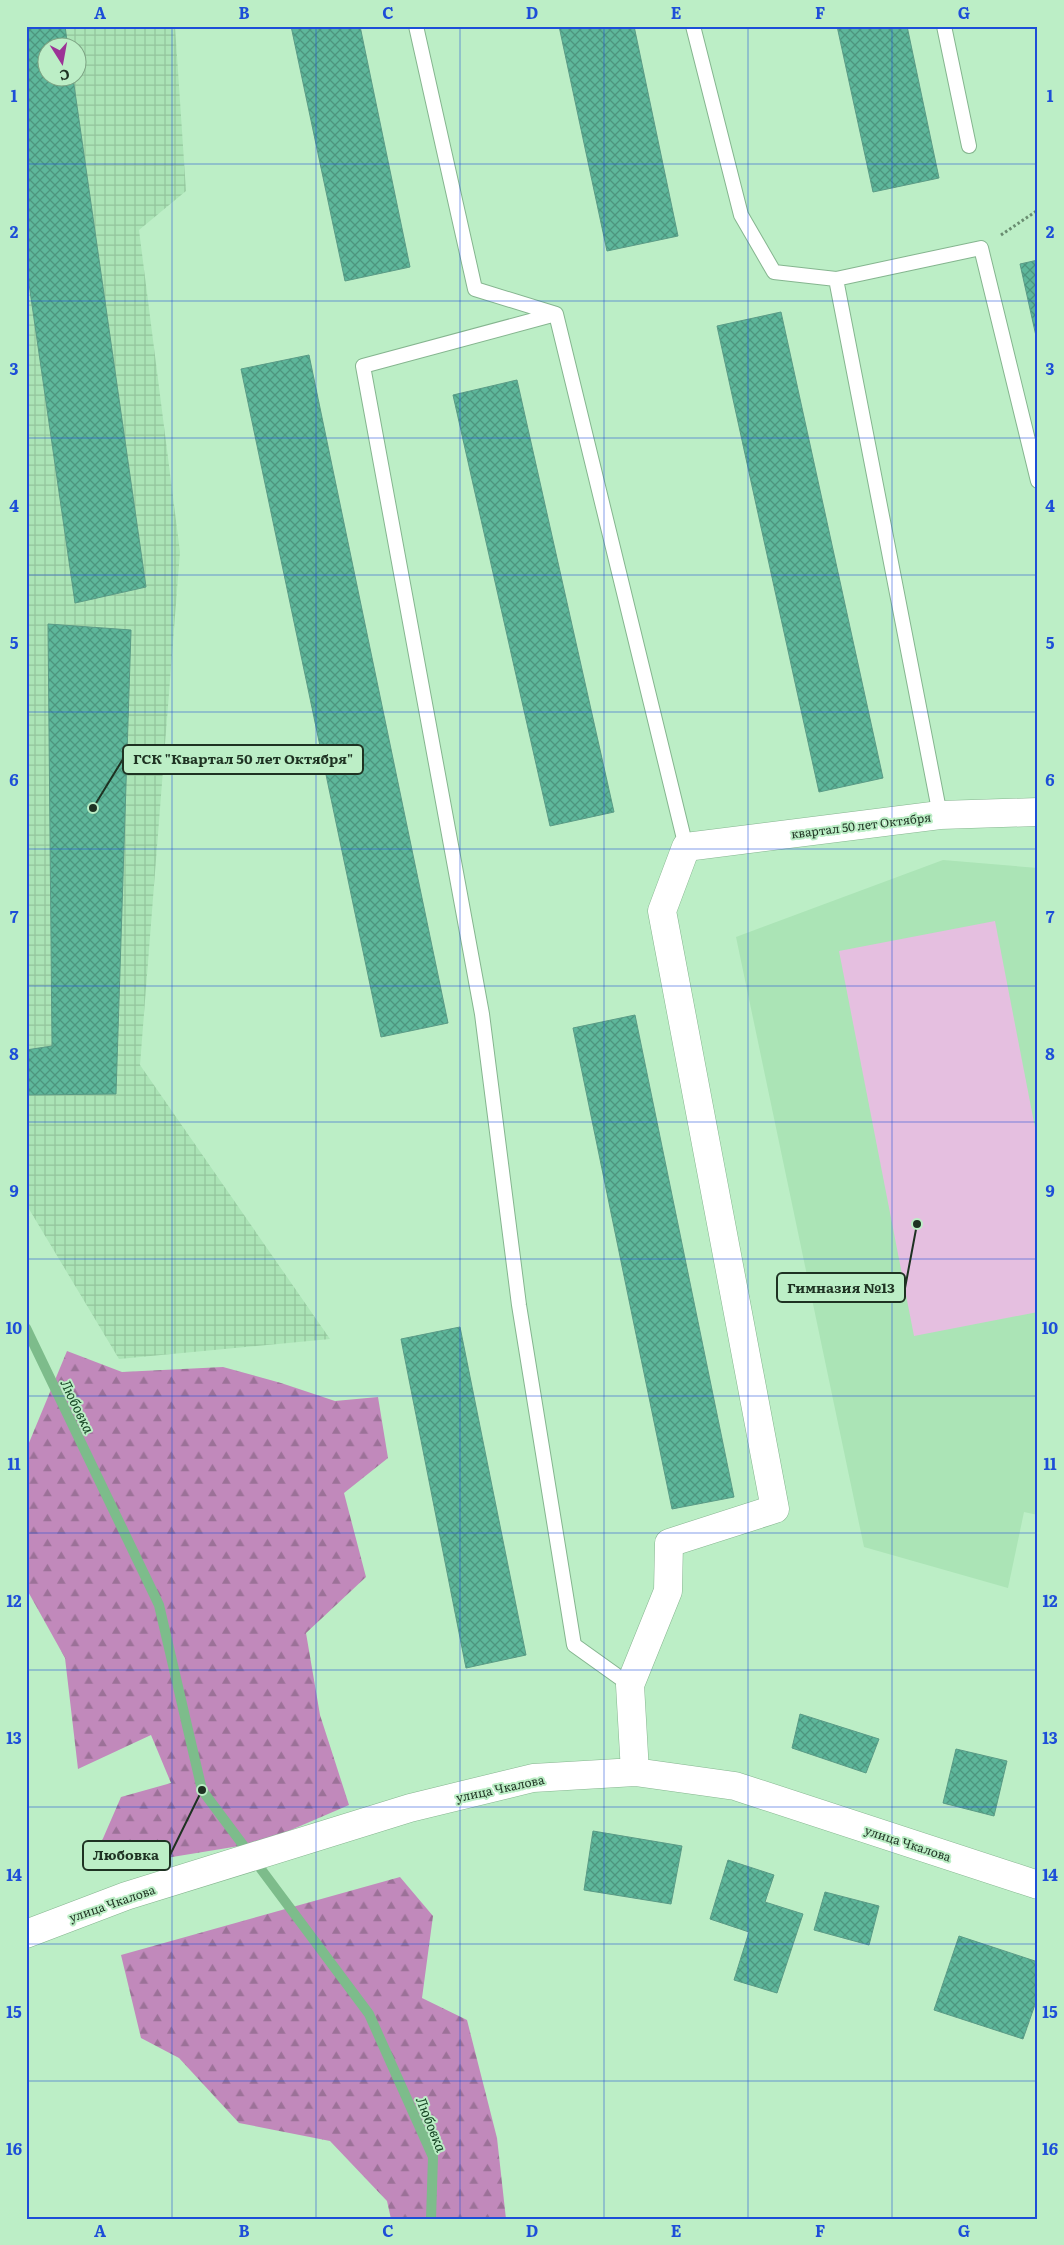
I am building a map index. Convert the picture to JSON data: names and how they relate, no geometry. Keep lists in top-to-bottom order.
{
  "streets": {
    "street": ["квартал 50 лет Октября", "улица Чкалова"]
  },
  "water": ["Любовка"],
  "places": ["ГСК \"Квартал 50 лет Октября\"", "Гимназия №13", "Любовка"],
  "north": "bottom",
  "grid": {
    "columns": [
      "A",
      "B",
      "C",
      "D",
      "E",
      "F",
      "G"
    ],
    "rows": [
      "1",
      "2",
      "3",
      "4",
      "5",
      "6",
      "7",
      "8",
      "9",
      "10",
      "11",
      "12",
      "13",
      "14",
      "15",
      "16"
    ]
  }
}
